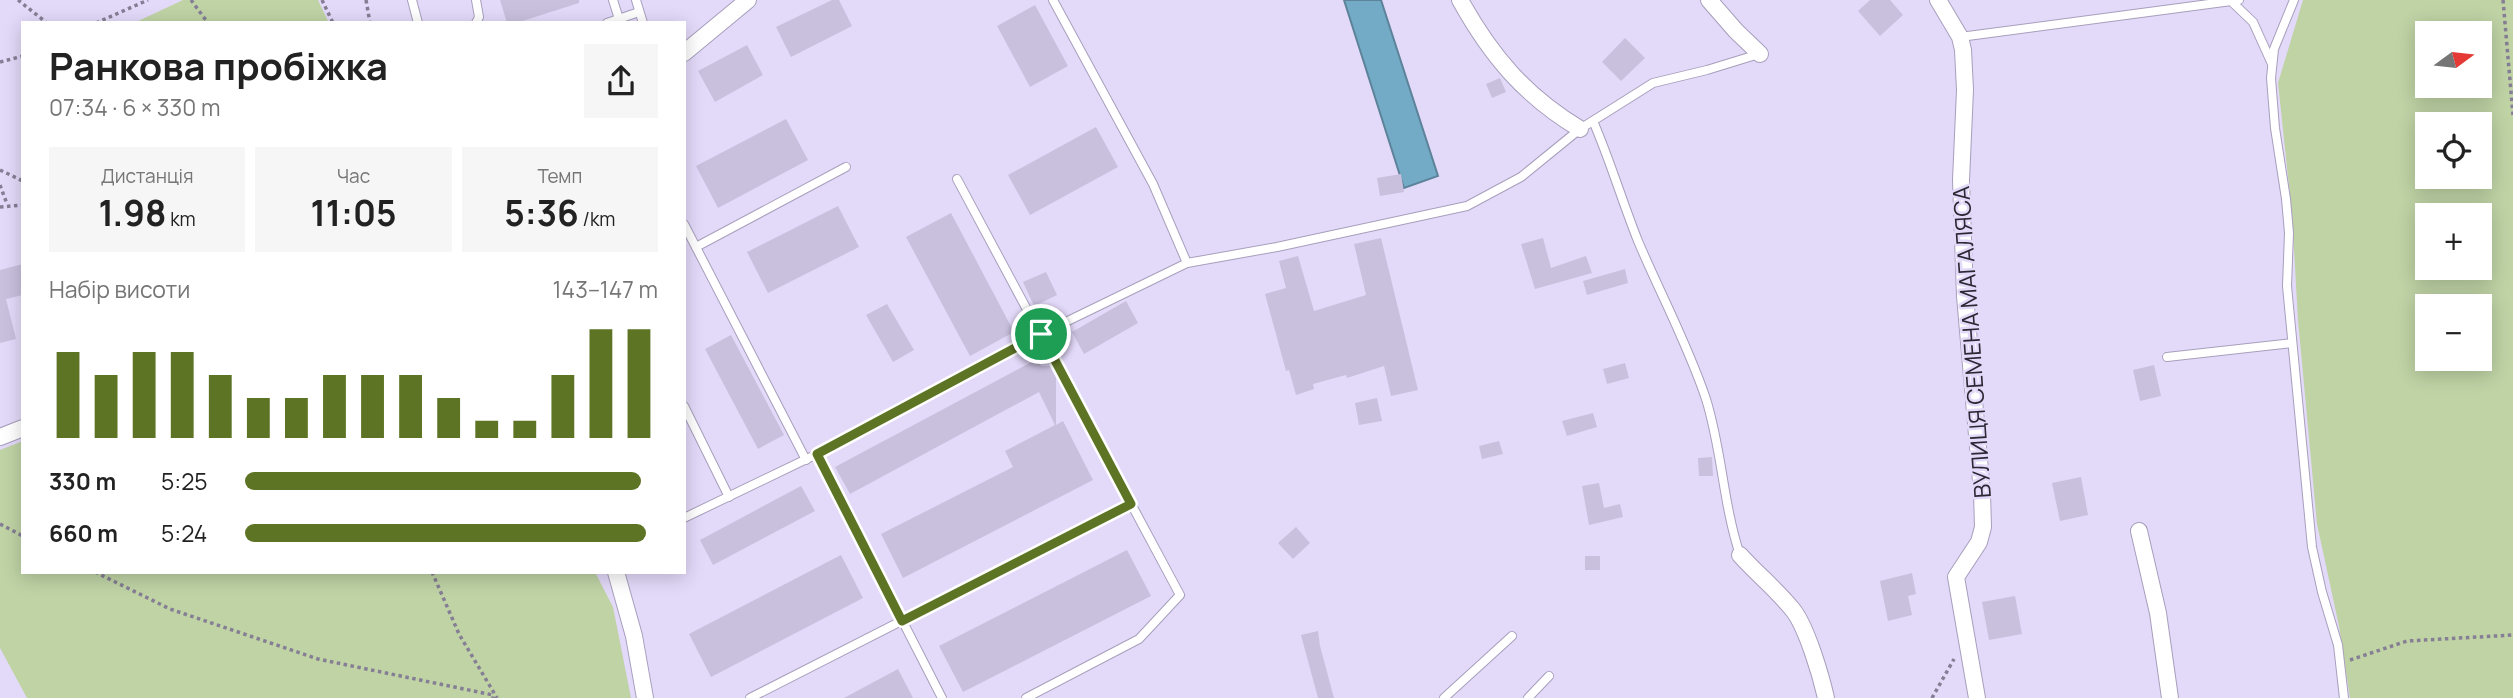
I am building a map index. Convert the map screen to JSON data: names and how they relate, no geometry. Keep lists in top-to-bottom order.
{
  "streets": {
    "street": ["ВУЛИЦЯ СЕМЕНА МАГАЛЯСА"]
  },
  "north": "right",
  "page": {
    "map_buttons": ["+", "−"],
    "heading": ["Ранкова пробіжка", "07:34 · 6 × 330 m"],
    "stats": [
      ["Дистанція", "1.98 km"],
      ["Час", "11:05"],
      ["Темп", "5:36 /km"]
    ],
    "chart": ["Набір висоти", "143–147 m"],
    "list": [
      {
        "name": "330 m",
        "note": "5:25"
      },
      {
        "name": "660 m",
        "note": "5:24"
      }
    ]
  }
}
